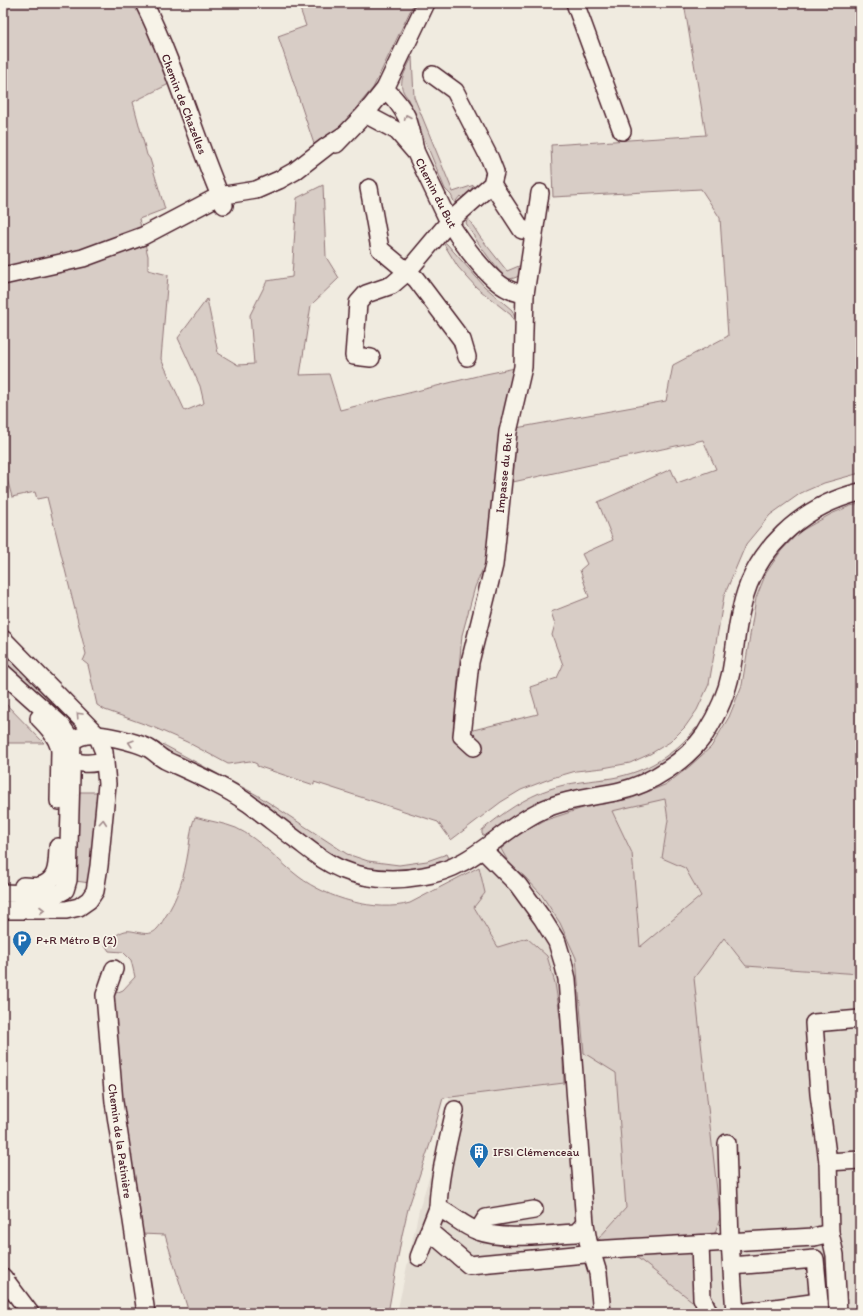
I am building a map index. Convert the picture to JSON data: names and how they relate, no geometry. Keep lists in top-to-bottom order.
{
  "streets": {
    "street": [
      "Chemin de Chazelles",
      "Chemin du But",
      "Impasse du But",
      "Chemin de la Patinière"
    ]
  },
  "crossings": [
    ["Chemin du But", "Impasse du But"]
  ],
  "places": {
    "parking": ["P+R Métro B (2)"],
    "building": ["IFSI Clémenceau"]
  }
}
